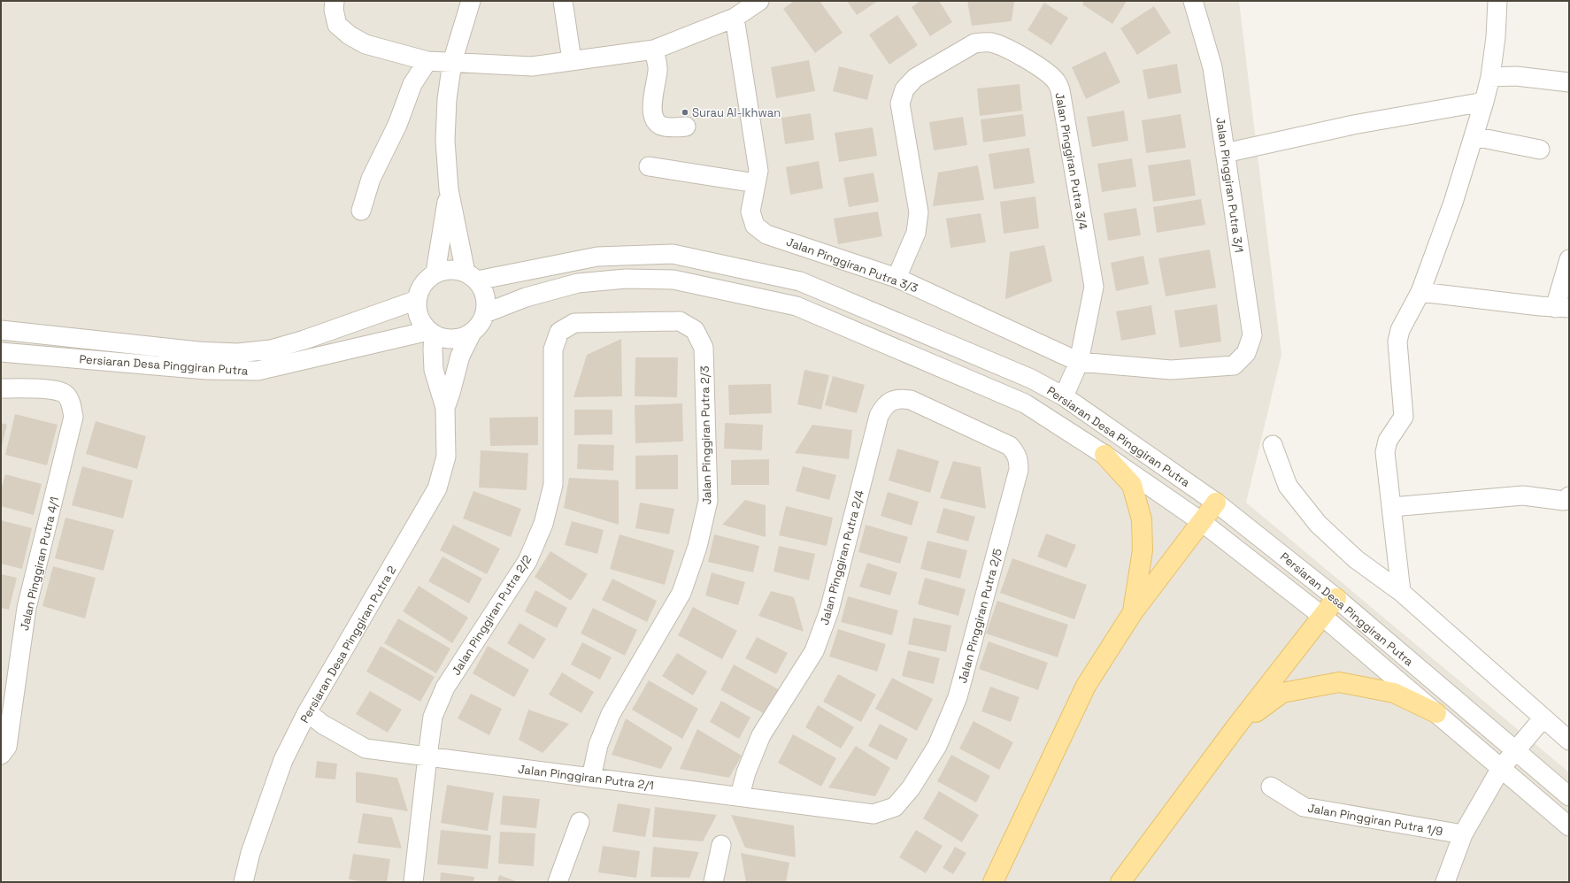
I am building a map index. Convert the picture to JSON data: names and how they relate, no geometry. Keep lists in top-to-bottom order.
{
  "streets": {
    "street": [
      "Jalan Pinggiran Putra 3/4",
      "Jalan Pinggiran Putra 3/1",
      "Jalan Pinggiran Putra 3/3",
      "Persiaran Desa Pinggiran Putra",
      "Jalan Pinggiran Putra 2/3",
      "Jalan Pinggiran Putra 2/4",
      "Jalan Pinggiran Putra 4/1",
      "Jalan Pinggiran Putra 2/2",
      "Jalan Pinggiran Putra 2/5",
      "Persiaran Desa Pinggiran Putra 2",
      "Jalan Pinggiran Putra 2/1",
      "Jalan Pinggiran Putra 1/9"
    ]
  },
  "crossings": [
    ["Jalan Pinggiran Putra 3/4", "Jalan Pinggiran Putra 3/3"],
    ["Jalan Pinggiran Putra 3/4", "Persiaran Desa Pinggiran Putra"],
    ["Jalan Pinggiran Putra 3/1", "Jalan Pinggiran Putra 3/3"],
    ["Persiaran Desa Pinggiran Putra", "Persiaran Desa Pinggiran Putra 2"],
    ["Jalan Pinggiran Putra 2/3", "Jalan Pinggiran Putra 2/2"],
    ["Jalan Pinggiran Putra 2/3", "Jalan Pinggiran Putra 2/1"],
    ["Jalan Pinggiran Putra 2/4", "Jalan Pinggiran Putra 2/5"],
    ["Jalan Pinggiran Putra 2/4", "Jalan Pinggiran Putra 2/1"],
    ["Jalan Pinggiran Putra 2/2", "Jalan Pinggiran Putra 2/1"],
    ["Jalan Pinggiran Putra 2/5", "Jalan Pinggiran Putra 2/1"],
    ["Persiaran Desa Pinggiran Putra 2", "Jalan Pinggiran Putra 2/1"]
  ],
  "places": ["Surau Al-Ikhwan"]
}
